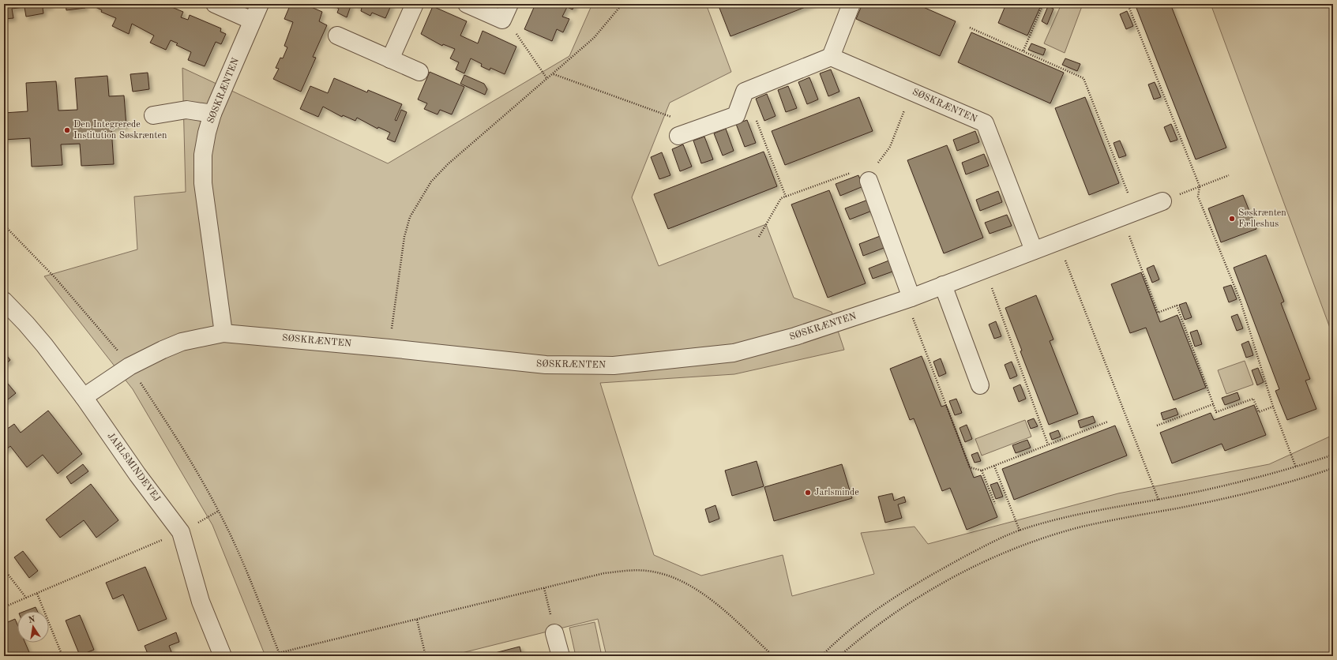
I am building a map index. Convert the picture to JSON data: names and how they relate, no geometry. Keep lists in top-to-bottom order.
{
  "streets": {
    "street": ["SØSKRÆNTEN", "JARLSMINDEVEJ"]
  },
  "crossings": [
    ["SØSKRÆNTEN", "JARLSMINDEVEJ"]
  ],
  "places": ["Den Integrerede Institution Søskrænten", "Søskrænten Fælleshus", "Jarlsminde"],
  "north": "top"
}
